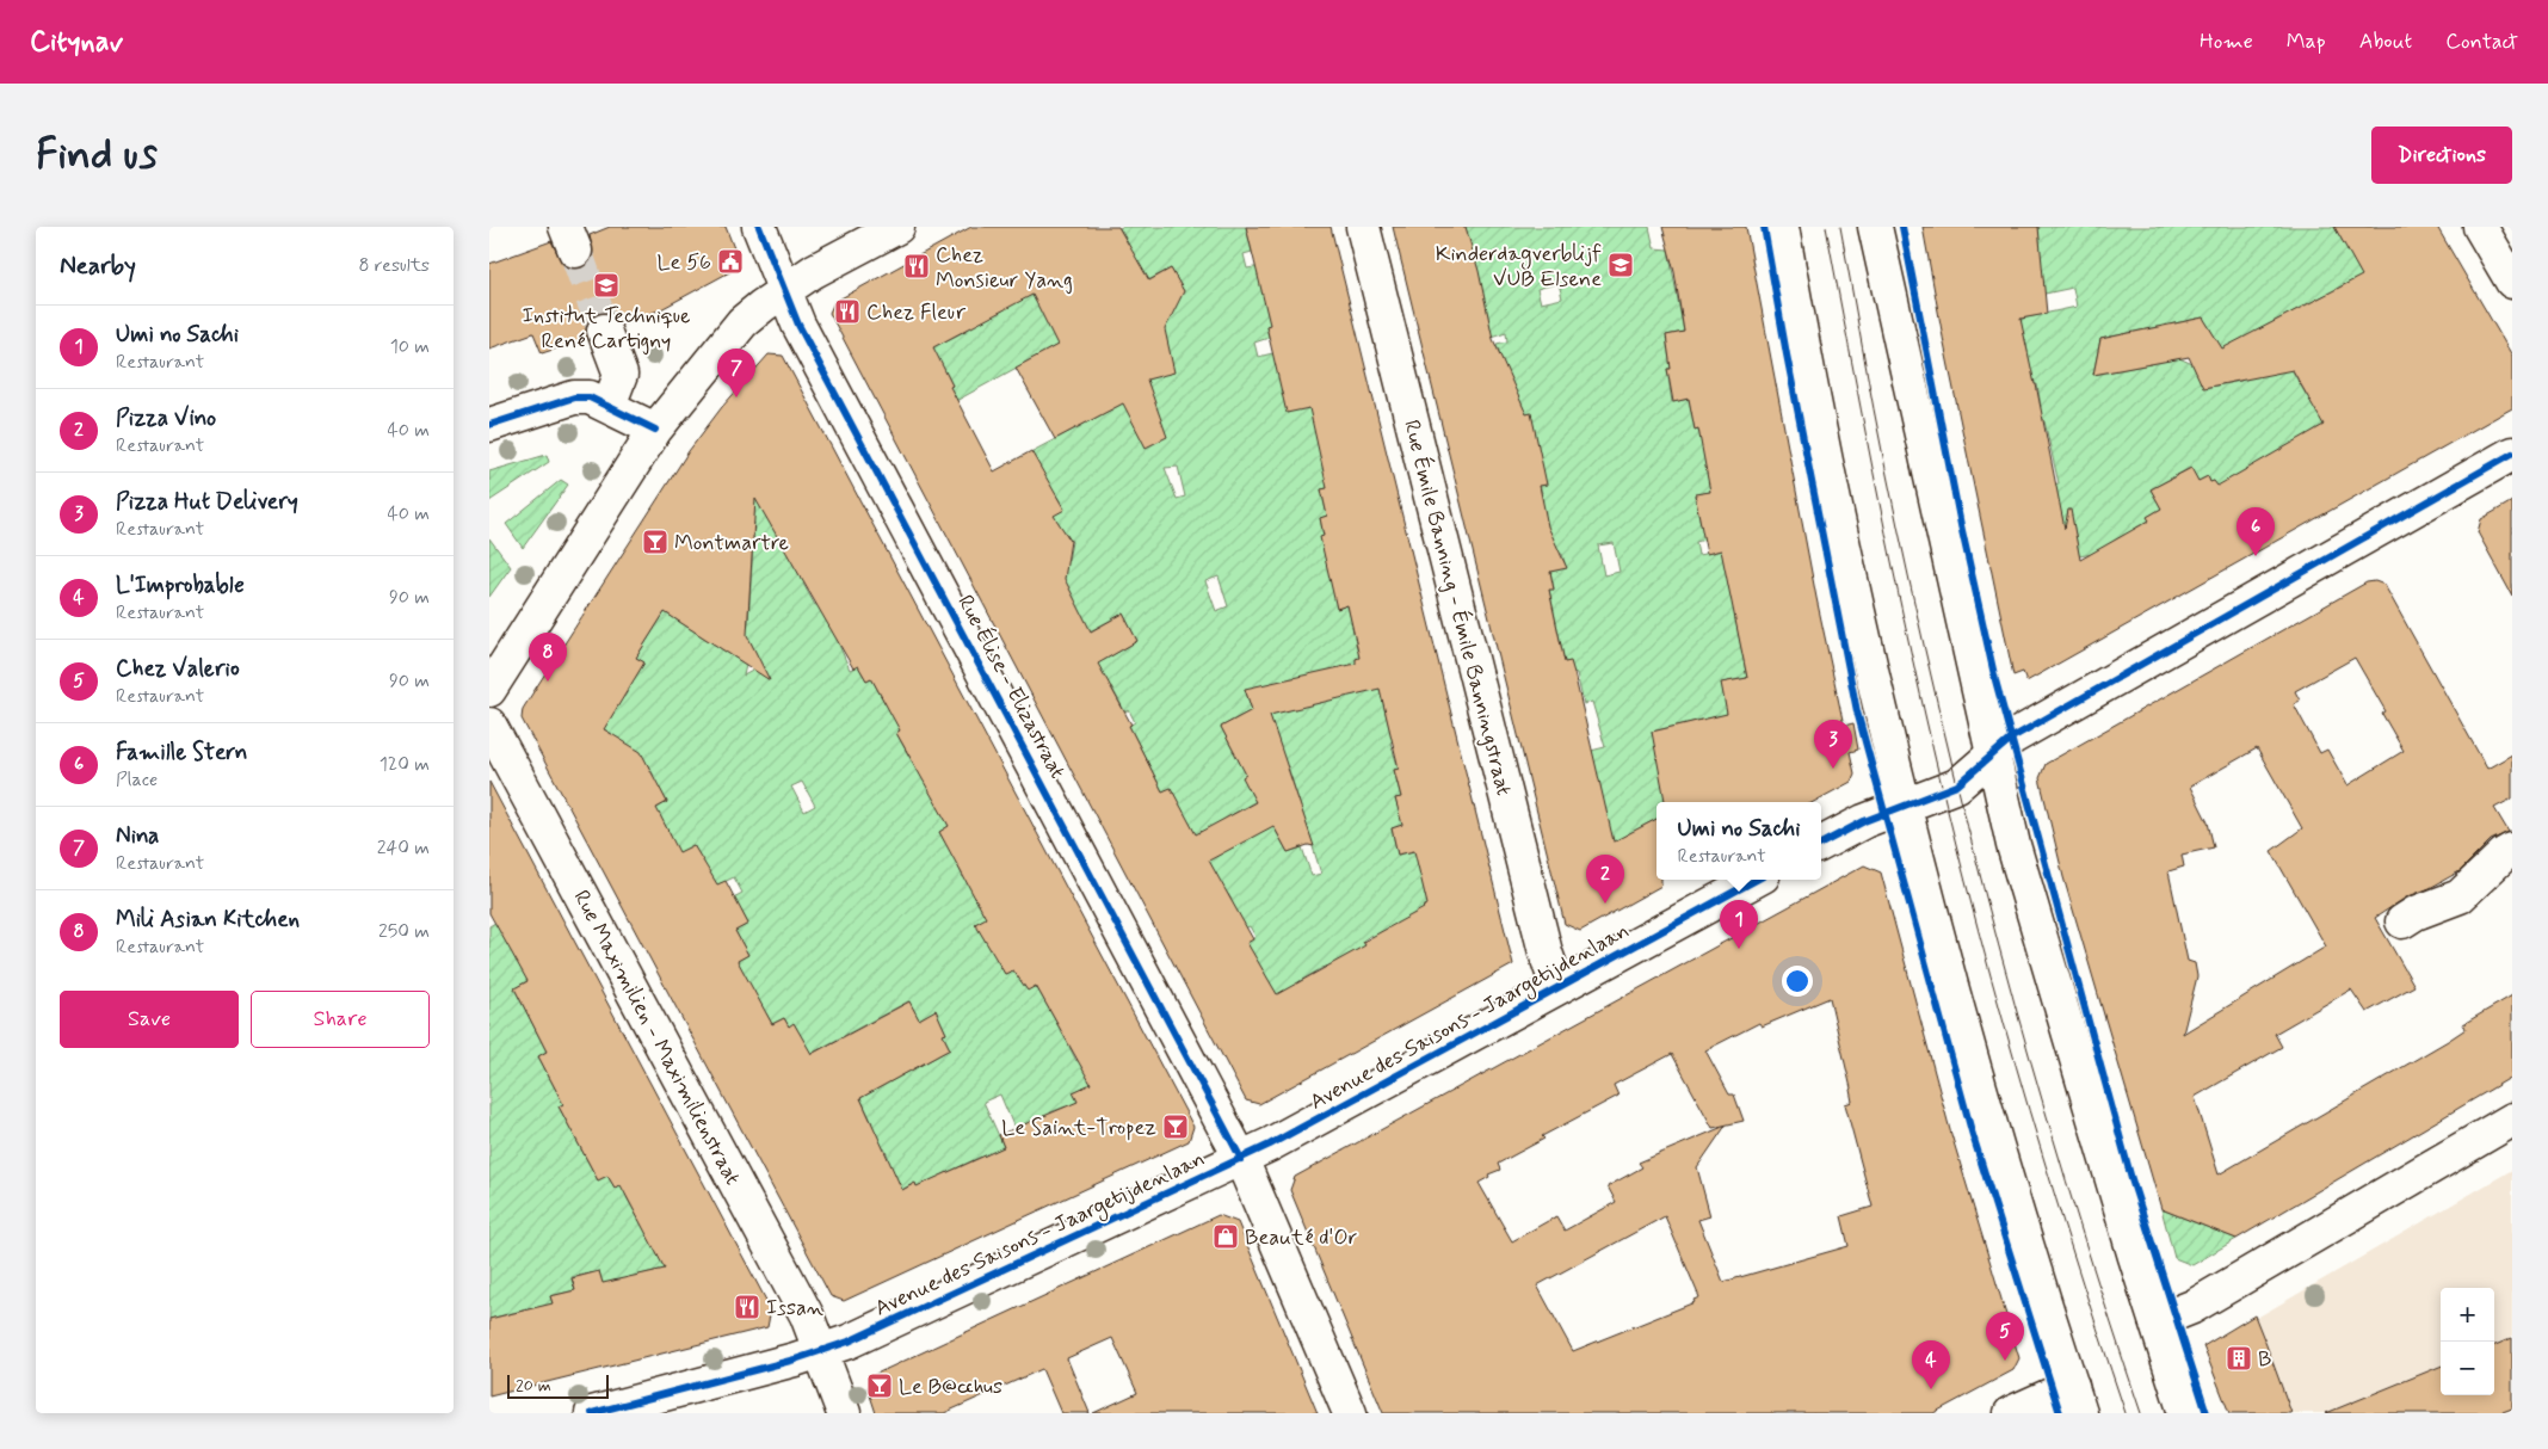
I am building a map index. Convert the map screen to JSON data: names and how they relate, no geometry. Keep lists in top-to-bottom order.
{
  "streets": {
    "street": [
      "Rue Émile Banning - Émile Banningstraat",
      "Rue Élise - Elizastraat",
      "Avenue des Saisons - Jaargetijdenlaan",
      "Rue Maximilien - Maximilienstraat"
    ]
  },
  "crossings": [
    ["Rue Émile Banning - Émile Banningstraat", "Avenue des Saisons - Jaargetijdenlaan"],
    ["Rue Élise - Elizastraat", "Avenue des Saisons - Jaargetijdenlaan"],
    ["Avenue des Saisons - Jaargetijdenlaan", "Rue Maximilien - Maximilienstraat"]
  ],
  "places": {
    "public building": ["Le 56"],
    "school or university": ["Kinderdagverblijf VUB Elsene", "Institut Technique René Cartigny"],
    "restaurant": ["Chez Monsieur Yang", "Chez Fleur", "Issan"],
    "bar": ["Montmartre", "Le Saint-Tropez", "Le B@cchus"],
    "shop": ["Beauté d'Or"],
    "building": ["B"]
  },
  "scale_bar": "20 m",
  "page": {
    "header": "Citynav",
    "nav": [
      "Home",
      "Map",
      "About",
      "Contact"
    ],
    "buttons": [
      "Directions",
      ["Save", "Share"]
    ],
    "title": "Find us",
    "heading": ["Nearby", "8 results"],
    "list": [
      {
        "mark": "1",
        "name": "Umi no Sachi",
        "note": "Restaurant",
        "value": "10 m"
      },
      {
        "mark": "2",
        "name": "Pizza Vino",
        "note": "Restaurant",
        "value": "40 m"
      },
      {
        "mark": "3",
        "name": "Pizza Hut Delivery",
        "note": "Restaurant",
        "value": "40 m"
      },
      {
        "mark": "4",
        "name": "L'Improbable",
        "note": "Restaurant",
        "value": "90 m"
      },
      {
        "mark": "5",
        "name": "Chez Valerio",
        "note": "Restaurant",
        "value": "90 m"
      },
      {
        "mark": "6",
        "name": "Famille Stern",
        "note": "Place",
        "value": "120 m"
      },
      {
        "mark": "7",
        "name": "Nina",
        "note": "Restaurant",
        "value": "240 m"
      },
      {
        "mark": "8",
        "name": "Mili Asian Kitchen",
        "note": "Restaurant",
        "value": "250 m"
      }
    ],
    "pins": [
      "7",
      "6",
      "8",
      "3",
      "2",
      "1",
      "5",
      "4"
    ],
    "popup": ["Umi no Sachi", "Restaurant"],
    "map_buttons": ["+", "−"],
    "scale": "20 m"
  }
}
